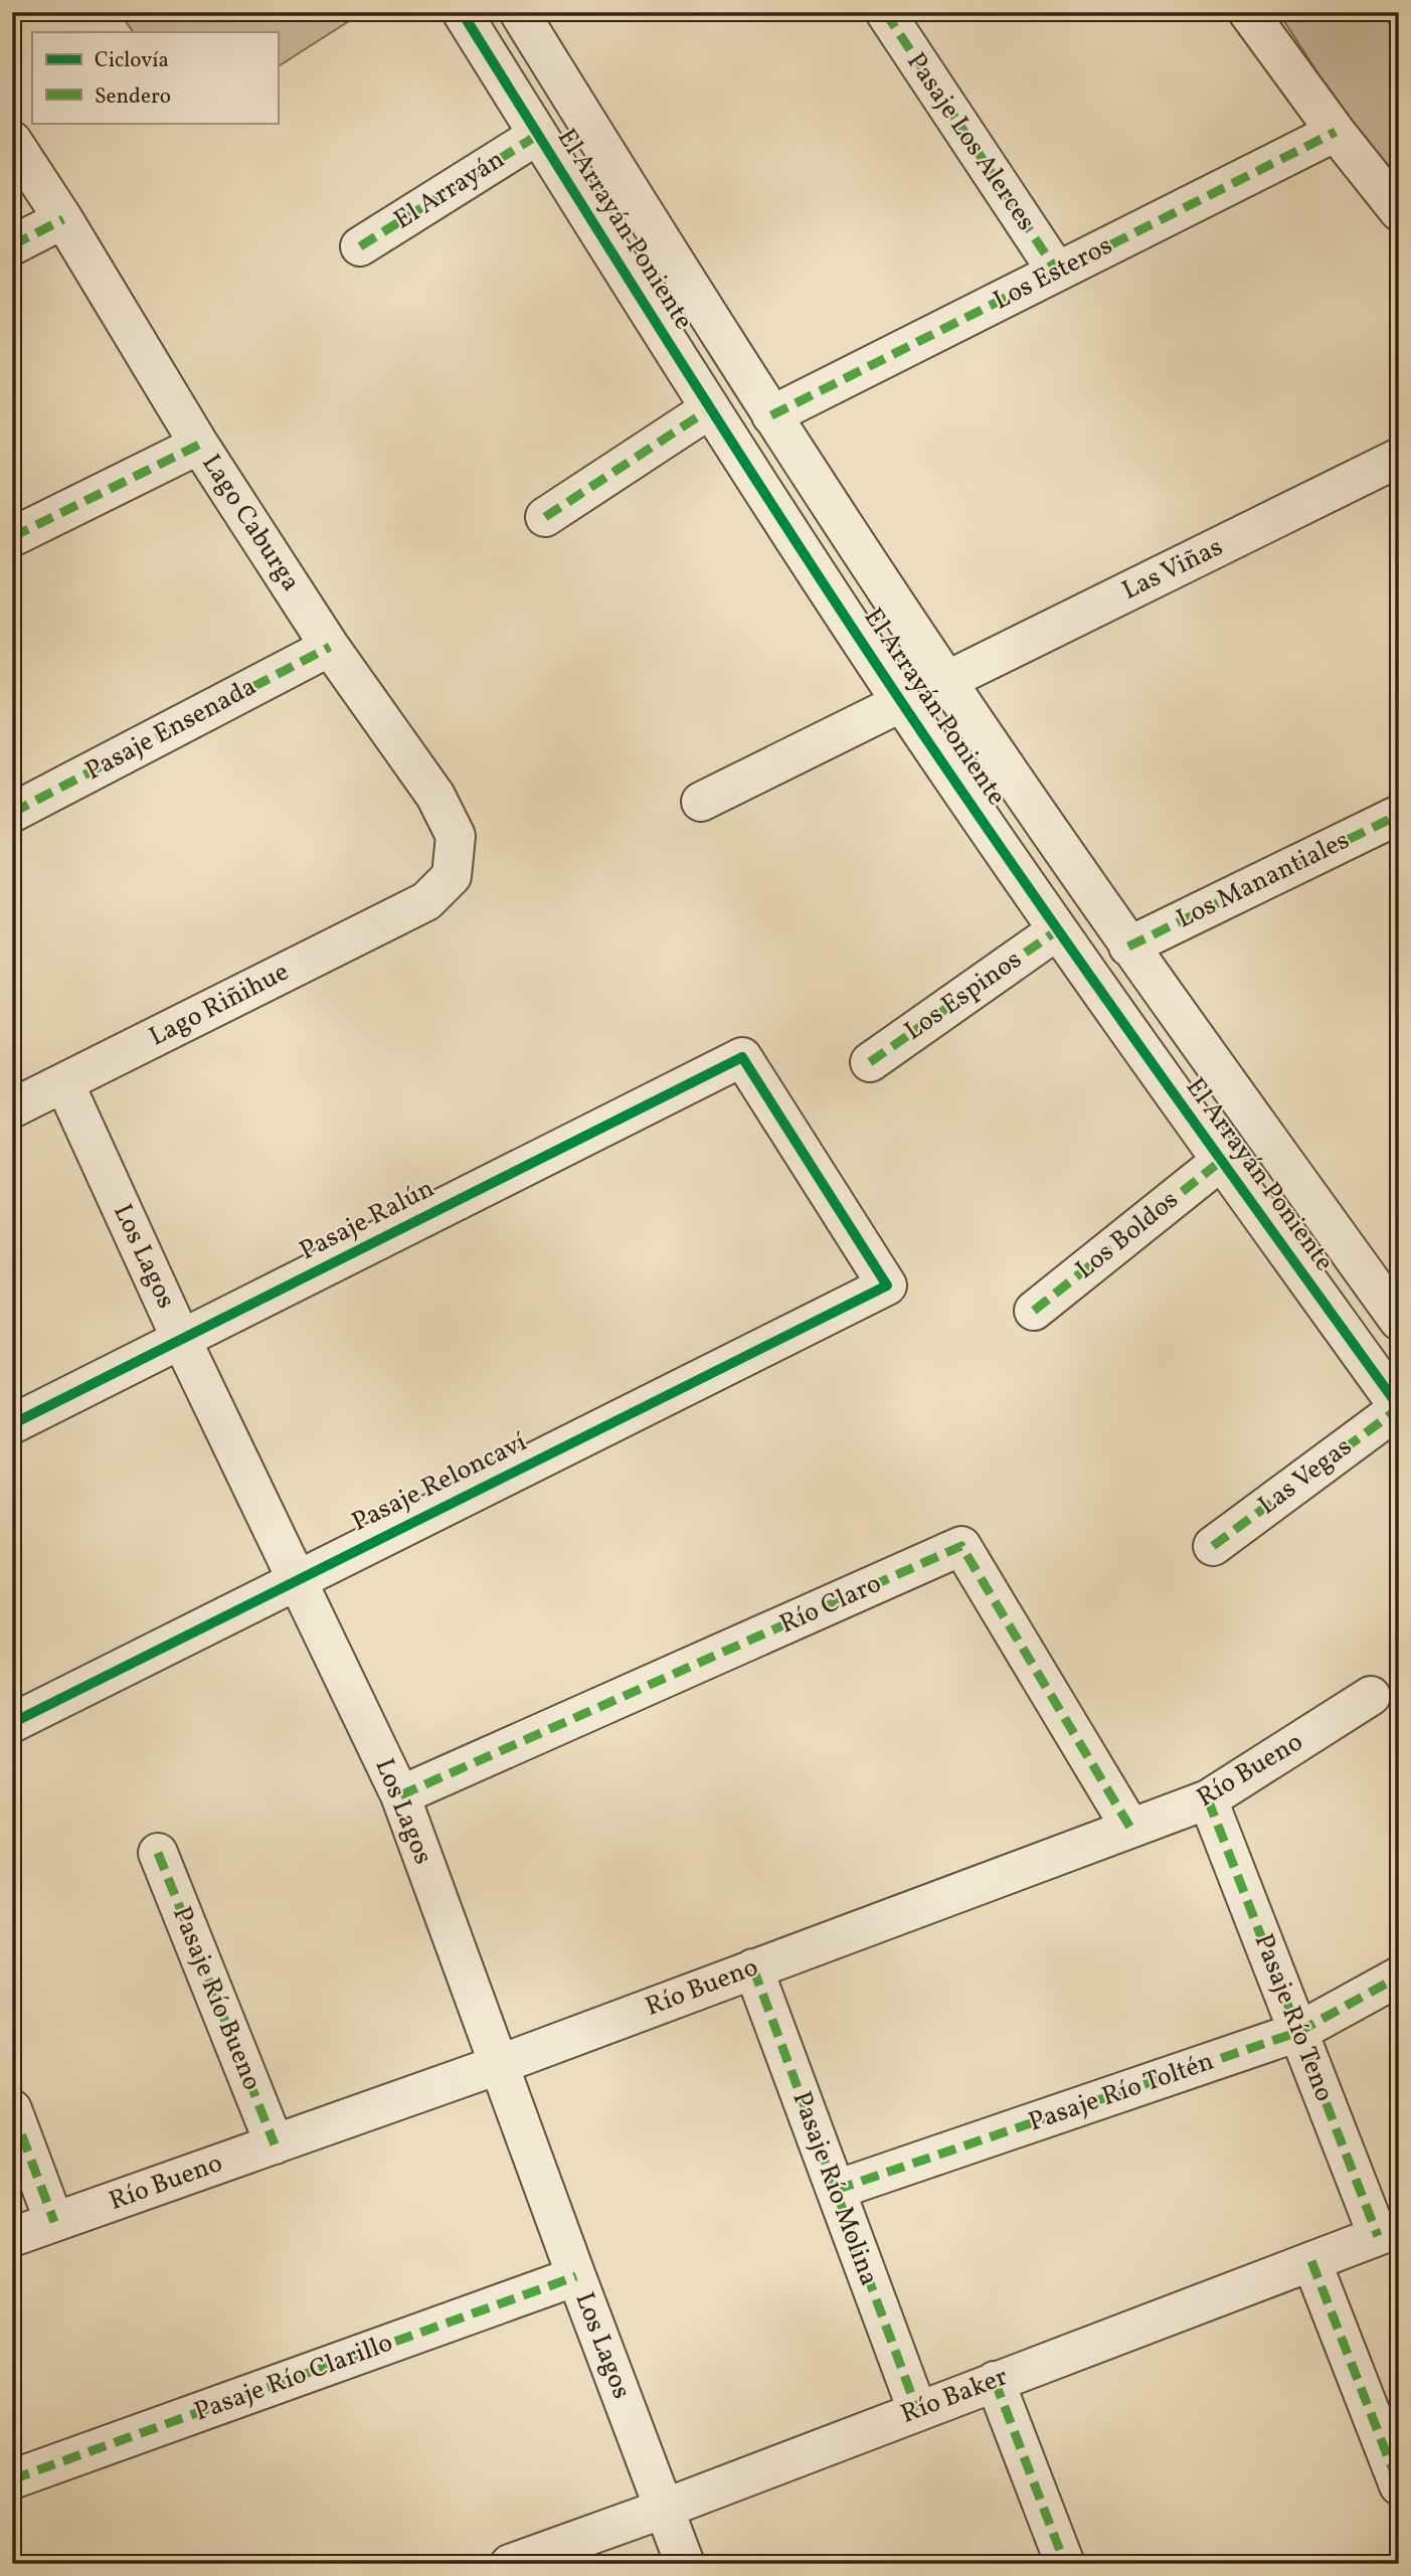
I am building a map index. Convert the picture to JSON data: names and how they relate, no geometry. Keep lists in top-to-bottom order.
{
  "streets": {
    "street": [
      "Pasaje Los Alerces",
      "El Arrayán",
      "El Arrayán Poniente",
      "Los Esteros",
      "Lago Caburga",
      "Las Viñas",
      "Pasaje Ensenada",
      "Los Manantiales",
      "Los Espinos",
      "Lago Riñihue",
      "Pasaje Ralún",
      "Los Boldos",
      "Los Lagos",
      "Las Vegas",
      "Pasaje Reloncaví",
      "Río Claro",
      "Río Bueno",
      "Pasaje Río Bueno",
      "Pasaje Río Teno",
      "Pasaje Río Toltén",
      "Pasaje Río Molina",
      "Pasaje Río Clarillo",
      "Río Baker"
    ]
  },
  "crossings": [
    ["Pasaje Los Alerces", "Los Esteros"],
    ["El Arrayán", "El Arrayán Poniente"],
    ["El Arrayán Poniente", "Los Esteros"],
    ["El Arrayán Poniente", "Las Viñas"],
    ["El Arrayán Poniente", "Los Manantiales"],
    ["El Arrayán Poniente", "Los Espinos"],
    ["El Arrayán Poniente", "Los Boldos"],
    ["El Arrayán Poniente", "Las Vegas"],
    ["Lago Caburga", "Pasaje Ensenada"],
    ["Lago Caburga", "Lago Riñihue"],
    ["Lago Riñihue", "Los Lagos"],
    ["Pasaje Ralún", "Los Lagos"],
    ["Pasaje Ralún", "Pasaje Reloncaví"],
    ["Los Lagos", "Pasaje Reloncaví"],
    ["Los Lagos", "Río Claro"],
    ["Los Lagos", "Río Bueno"],
    ["Los Lagos", "Pasaje Río Clarillo"],
    ["Los Lagos", "Río Baker"],
    ["Río Claro", "Río Bueno"],
    ["Río Bueno", "Pasaje Río Bueno"],
    ["Río Bueno", "Pasaje Río Teno"],
    ["Río Bueno", "Pasaje Río Molina"],
    ["Pasaje Río Teno", "Pasaje Río Toltén"],
    ["Pasaje Río Teno", "Río Baker"],
    ["Pasaje Río Toltén", "Pasaje Río Molina"],
    ["Pasaje Río Molina", "Río Baker"]
  ],
  "legend": ["Ciclovía", "Sendero"]
}
